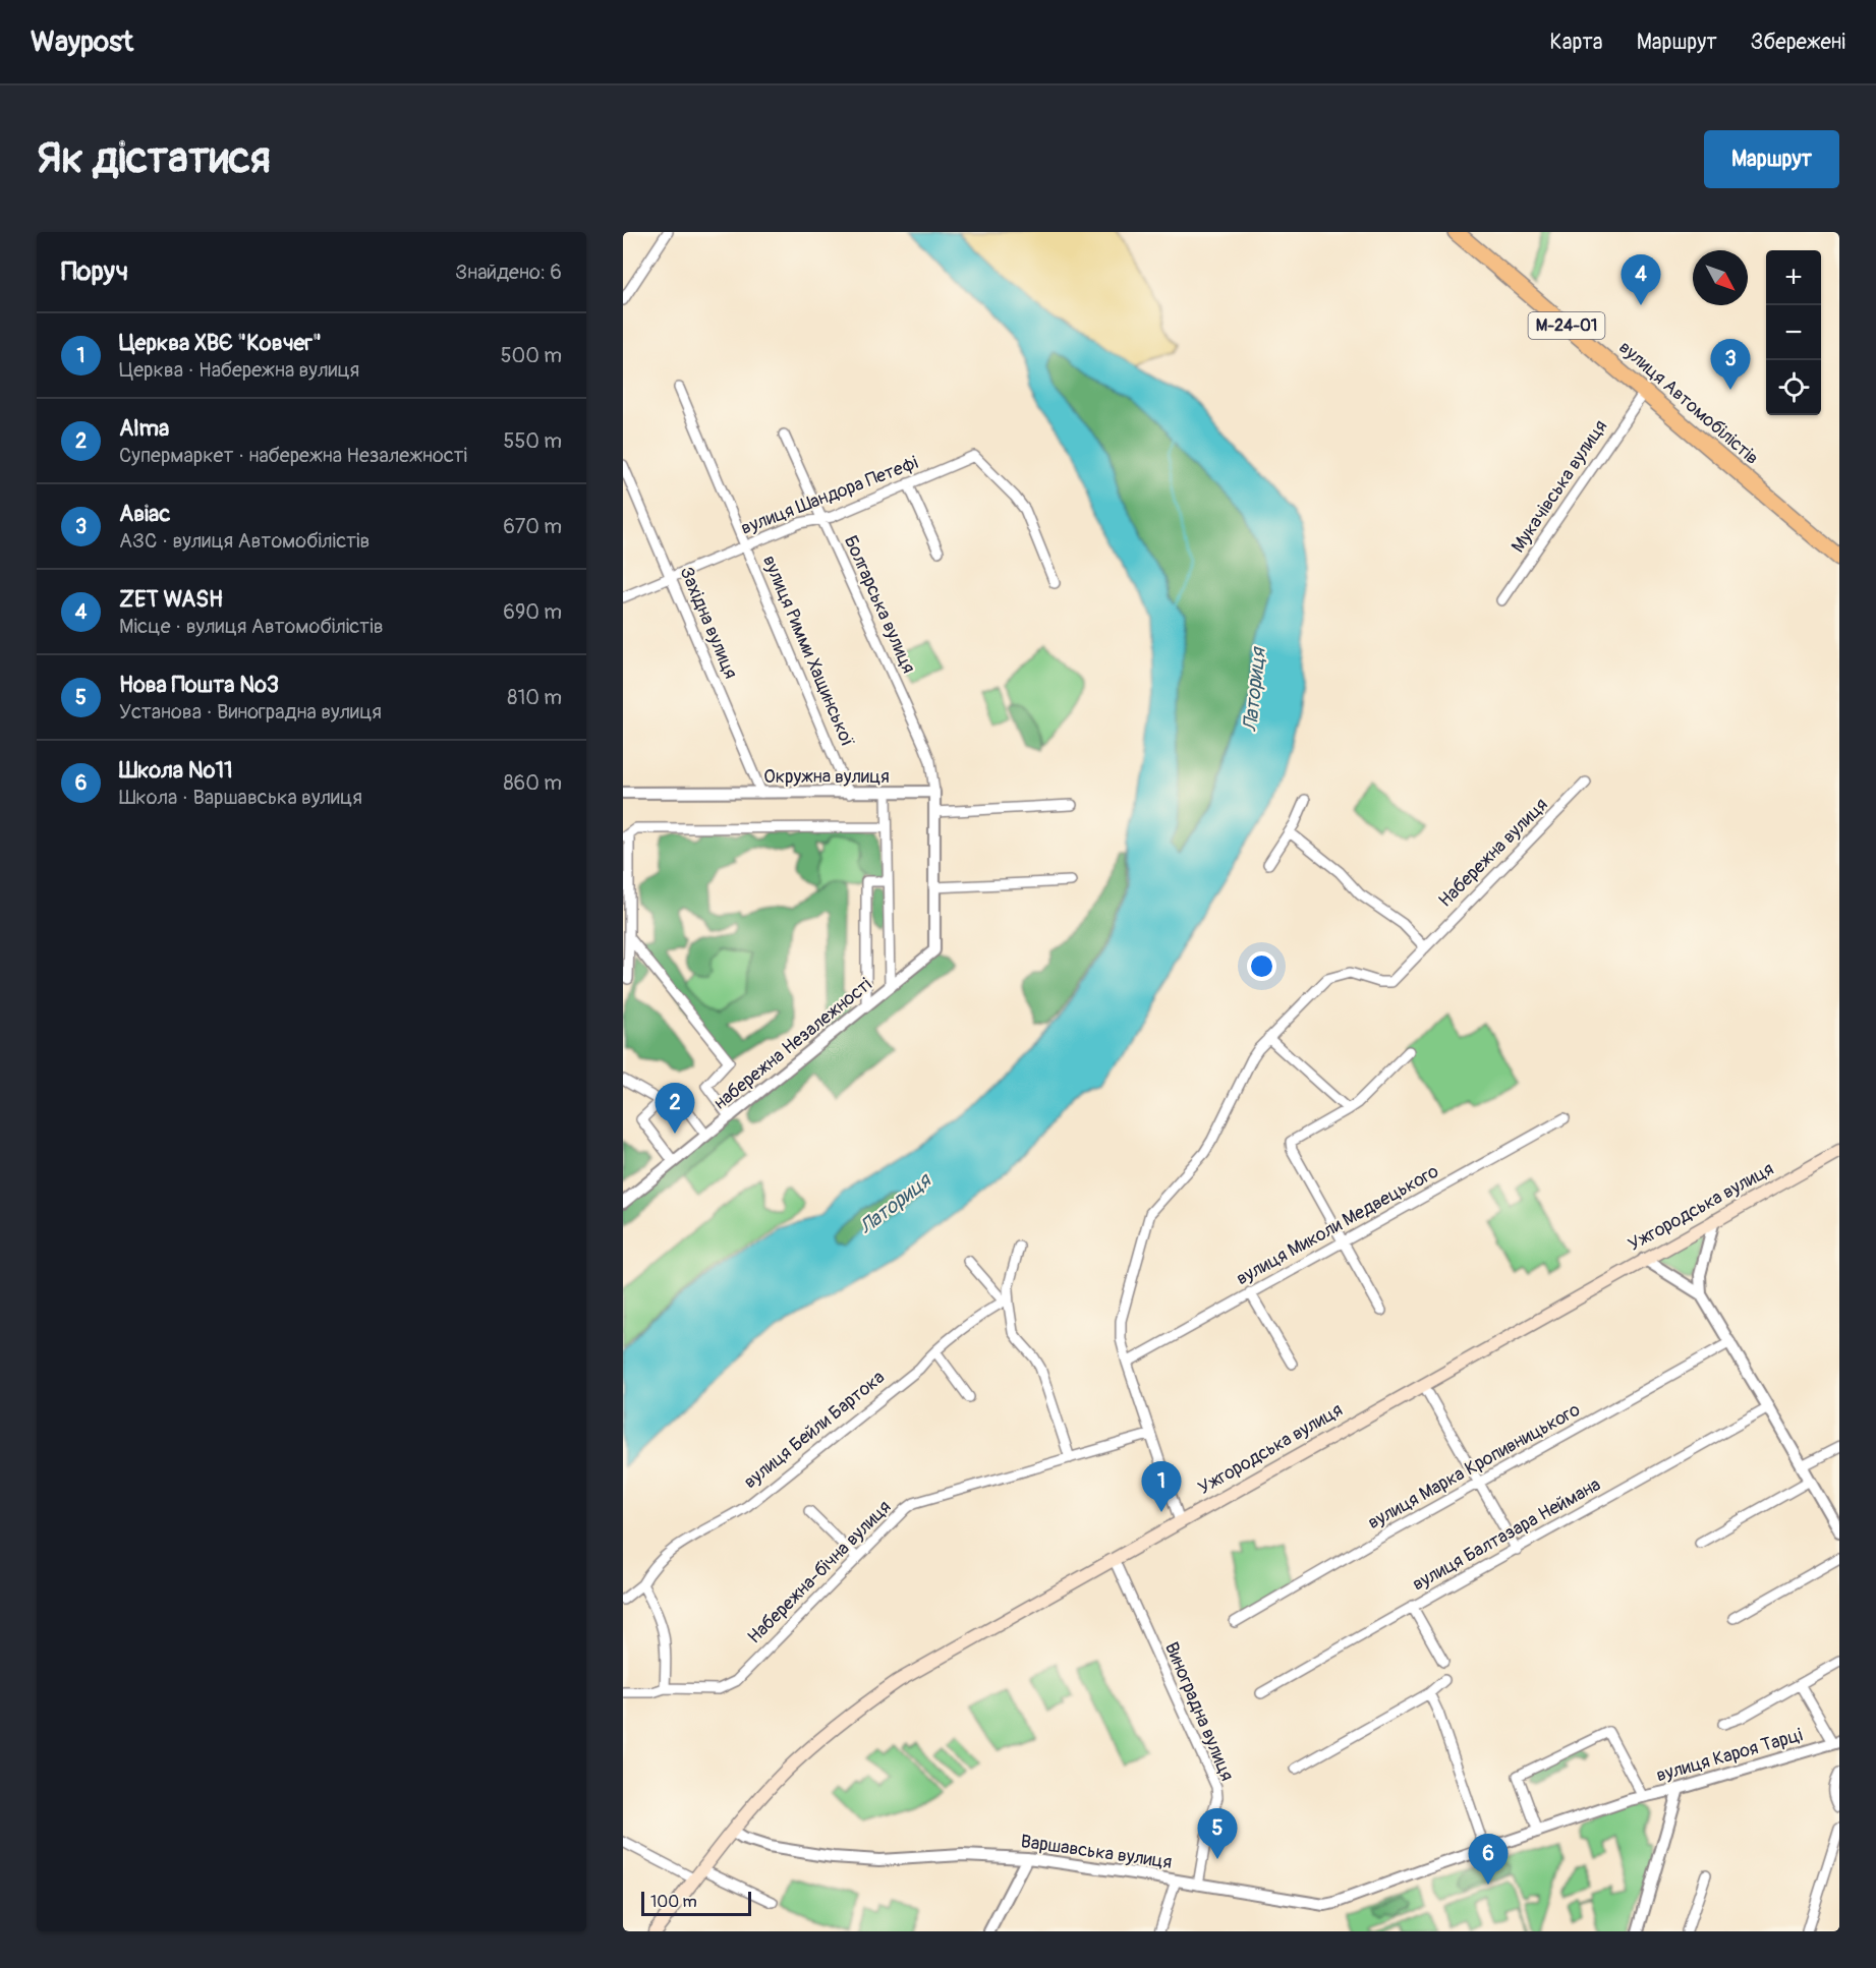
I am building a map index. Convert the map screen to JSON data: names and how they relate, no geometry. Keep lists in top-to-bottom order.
{
  "streets": {
    "highway": ["М-24-01", "вулиця Автомобілістів"],
    "main road": ["Ужгородська вулиця"],
    "street": [
      "Мукачівська вулиця",
      "вулиця Шандора Петефі",
      "Болгарська вулиця",
      "Західна вулиця",
      "вулиця Римми Хащинської",
      "Окружна вулиця",
      "Набережна вулиця",
      "набережна Незалежності",
      "вулиця Миколи Медвецького",
      "вулиця Бейли Бартока",
      "вулиця Марка Кропивницького",
      "вулиця Балтазара Неймана",
      "Набережна-бічна вулиця",
      "Виноградна вулиця",
      "вулиця Кароя Тарці",
      "Варшавська вулиця"
    ]
  },
  "crossings": [
    ["вулиця Автомобілістів", "Мукачівська вулиця"],
    ["вулиця Шандора Петефі", "Болгарська вулиця"],
    ["вулиця Шандора Петефі", "Західна вулиця"],
    ["вулиця Шандора Петефі", "вулиця Римми Хащинської"],
    ["Болгарська вулиця", "Окружна вулиця"],
    ["Західна вулиця", "Окружна вулиця"],
    ["вулиця Римми Хащинської", "Окружна вулиця"],
    ["Набережна вулиця", "Ужгородська вулиця"],
    ["Набережна вулиця", "вулиця Миколи Медвецького"],
    ["Набережна вулиця", "Набережна-бічна вулиця"],
    ["Ужгородська вулиця", "Виноградна вулиця"],
    ["Ужгородська вулиця", "Варшавська вулиця"],
    ["Виноградна вулиця", "Варшавська вулиця"],
    ["вулиця Кароя Тарці", "Варшавська вулиця"]
  ],
  "water": ["Латориця"],
  "scale_bar": "100 m",
  "north": "bottom right",
  "page": {
    "header": "Waypost",
    "nav": ["Карта", "Маршрут", "Збережені"],
    "buttons": "Маршрут",
    "title": "Як дістатися",
    "heading": ["Поруч", "Знайдено: 6"],
    "map_buttons": ["+", "−"],
    "pins": [
      "4",
      "3",
      "2",
      "1",
      "5",
      "6"
    ],
    "list": [
      {
        "mark": "1",
        "name": "Церква ХВЄ \"Ковчег\"",
        "note": "Церква · Набережна вулиця",
        "value": "500 m"
      },
      {
        "mark": "2",
        "name": "Alma",
        "note": "Супермаркет · набережна Незалежності",
        "value": "550 m"
      },
      {
        "mark": "3",
        "name": "Авіас",
        "note": "АЗС · вулиця Автомобілістів",
        "value": "670 m"
      },
      {
        "mark": "4",
        "name": "ZET WASH",
        "note": "Місце · вулиця Автомобілістів",
        "value": "690 m"
      },
      {
        "mark": "5",
        "name": "Нова Пошта №3",
        "note": "Установа · Виноградна вулиця",
        "value": "810 m"
      },
      {
        "mark": "6",
        "name": "Школа №11",
        "note": "Школа · Варшавська вулиця",
        "value": "860 m"
      }
    ],
    "scale": "100 m"
  }
}
